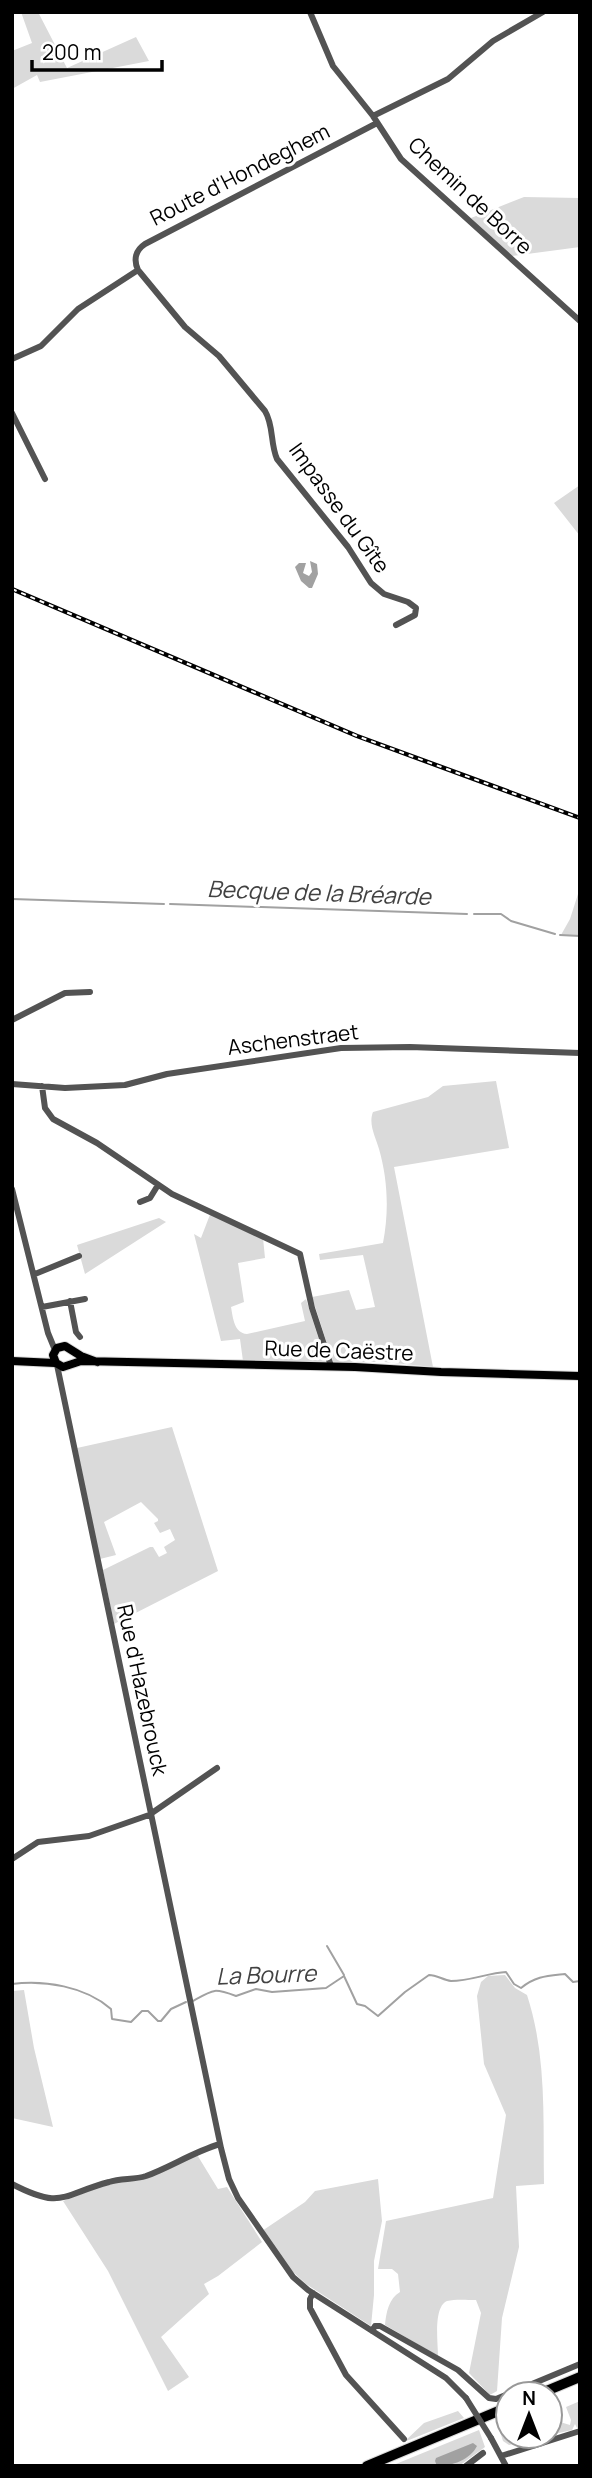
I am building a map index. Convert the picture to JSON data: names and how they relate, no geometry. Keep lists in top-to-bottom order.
{
  "streets": {
    "main road": ["Rue de Caëstre"],
    "street": [
      "Route d'Hondeghem",
      "Chemin de Borre",
      "Impasse du Gîte",
      "Aschenstraet",
      "Rue d'Hazebrouck"
    ]
  },
  "crossings": [
    ["Route d'Hondeghem", "Chemin de Borre"],
    ["Route d'Hondeghem", "Impasse du Gîte"],
    ["Rue de Caëstre", "Rue d'Hazebrouck"]
  ],
  "water": ["Becque de la Bréarde", "La Bourre"],
  "scale_bar": "200 m",
  "north": "top"
}
